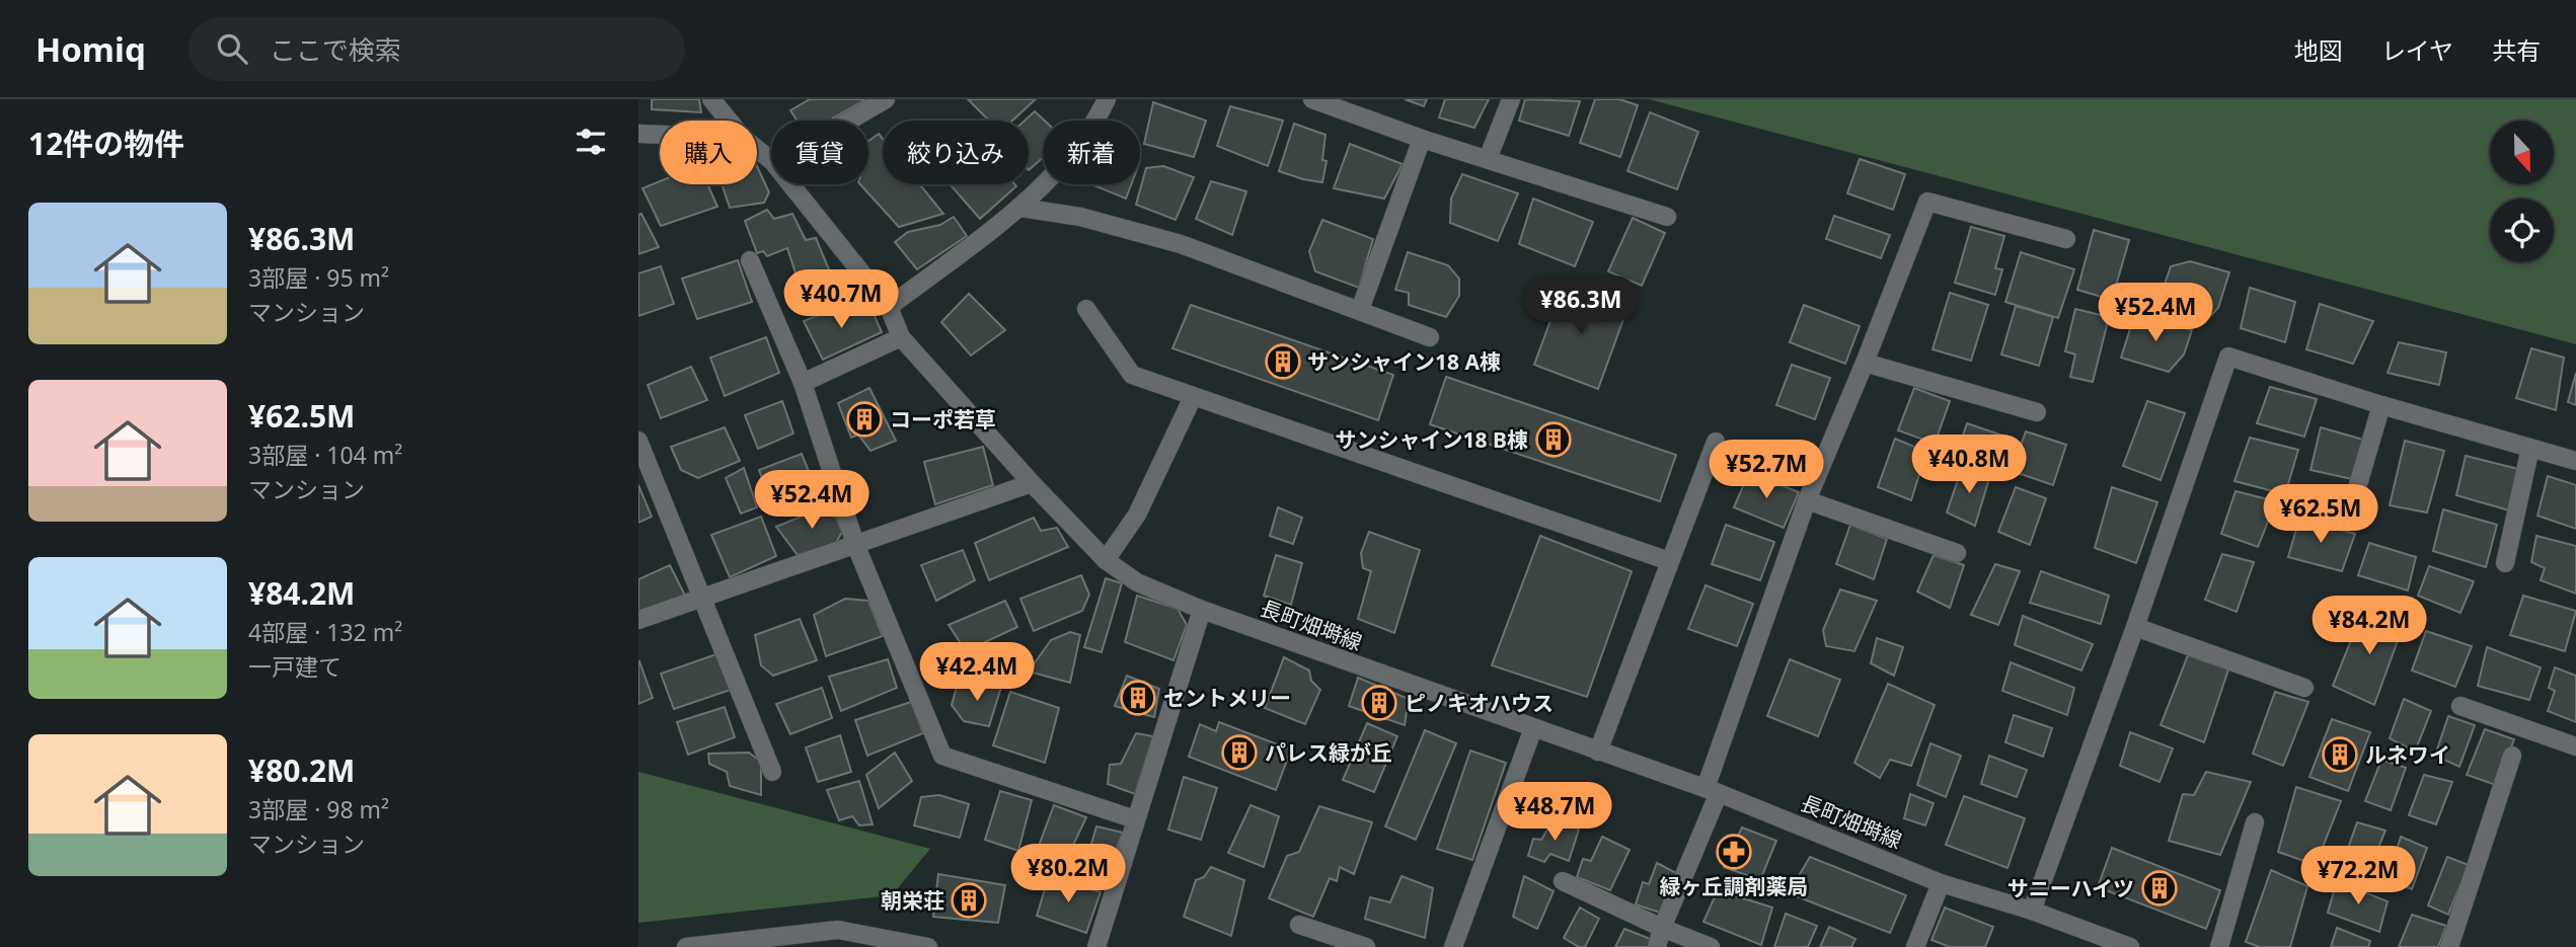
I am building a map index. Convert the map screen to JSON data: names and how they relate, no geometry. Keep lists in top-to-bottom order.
{
  "streets": {
    "street": ["長町畑塒線"]
  },
  "places": {
    "building": [
      "サンシャイン18 A棟",
      "コーポ若草",
      "サンシャイン18 B棟",
      "セントメリー",
      "ピノキオハウス",
      "パレス緑が丘",
      "ルネワイ",
      "サニーハイツ",
      "朝栄荘"
    ],
    "pharmacy": ["緑ヶ丘調剤薬局"]
  },
  "north": "bottom",
  "page": {
    "header": "Homiq",
    "search": "ここで検索",
    "nav": ["地図", "レイヤ", "共有"],
    "heading": "12件の物件",
    "chip": [
      "購入",
      "賃貸",
      "絞り込み",
      "新着"
    ],
    "list": [
      {
        "name": "¥86.3M",
        "note": "3部屋 · 95 m² · マンション"
      },
      {
        "name": "¥62.5M",
        "note": "3部屋 · 104 m² · マンション"
      },
      {
        "name": "¥84.2M",
        "note": "4部屋 · 132 m² · 一戸建て"
      },
      {
        "name": "¥80.2M",
        "note": "3部屋 · 98 m² · マンション"
      }
    ],
    "price": [
      "¥40.7M",
      "¥86.3M",
      "¥52.4M",
      "¥40.8M",
      "¥52.7M",
      "¥52.4M",
      "¥62.5M",
      "¥84.2M",
      "¥42.4M",
      "¥48.7M",
      "¥80.2M",
      "¥72.2M"
    ]
  }
}
